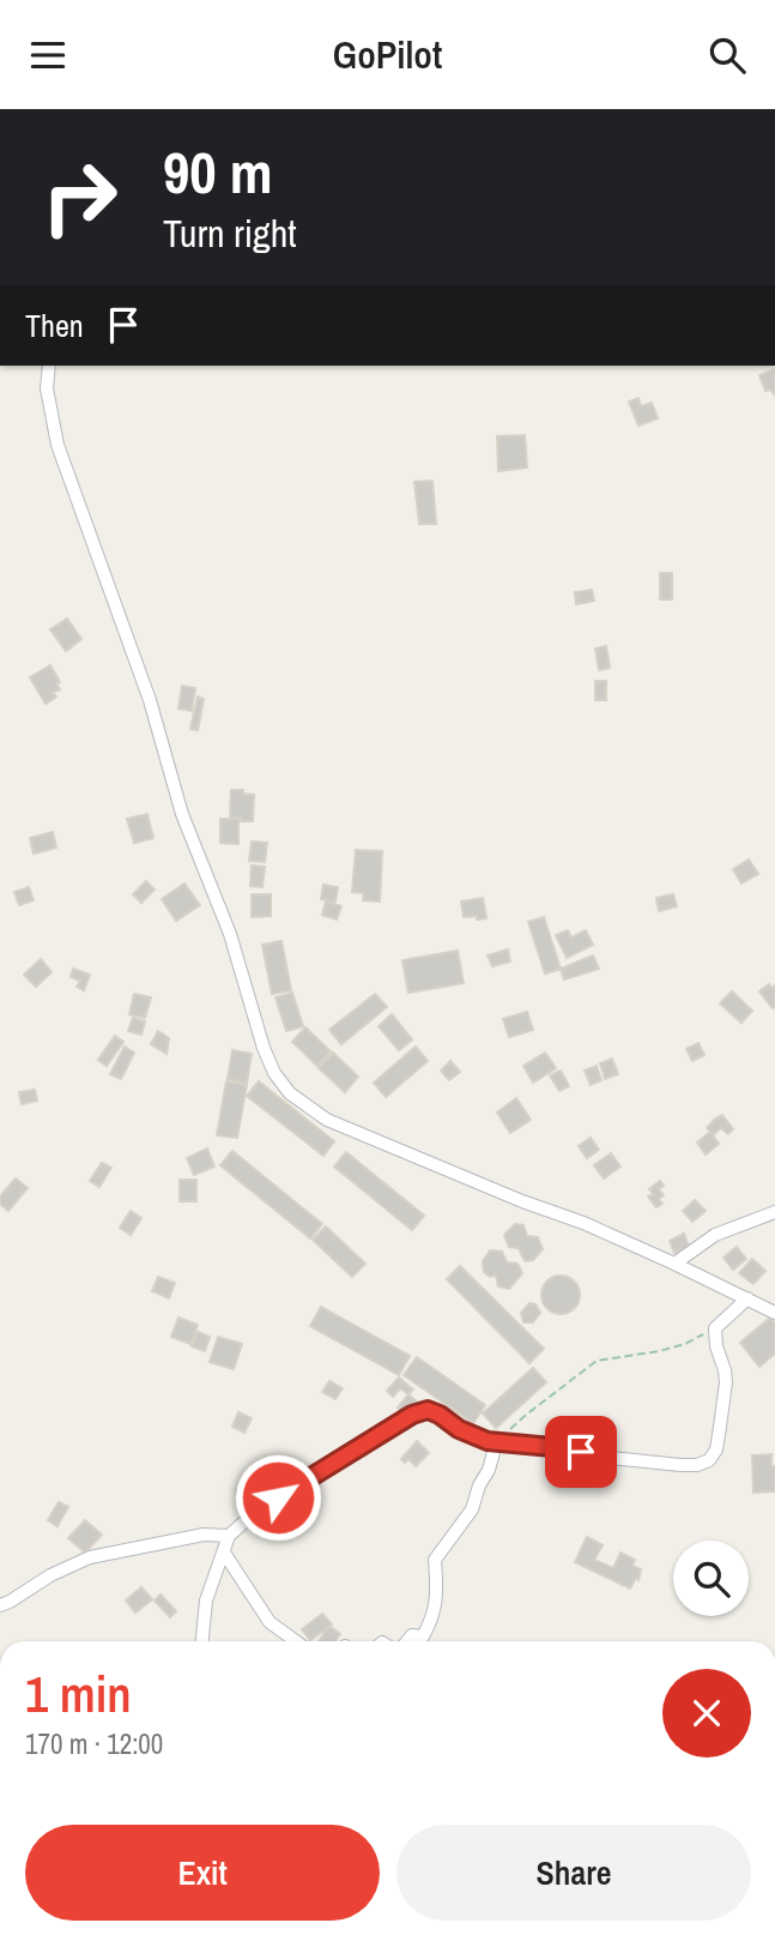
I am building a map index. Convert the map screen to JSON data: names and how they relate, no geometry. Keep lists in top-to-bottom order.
{
  "page": {
    "header": "GoPilot",
    "turn": ["90 m", "Turn right"],
    "then": "Then",
    "heading": ["1 min", "170 m · 12:00"],
    "buttons": ["Exit", "Share"]
  }
}
